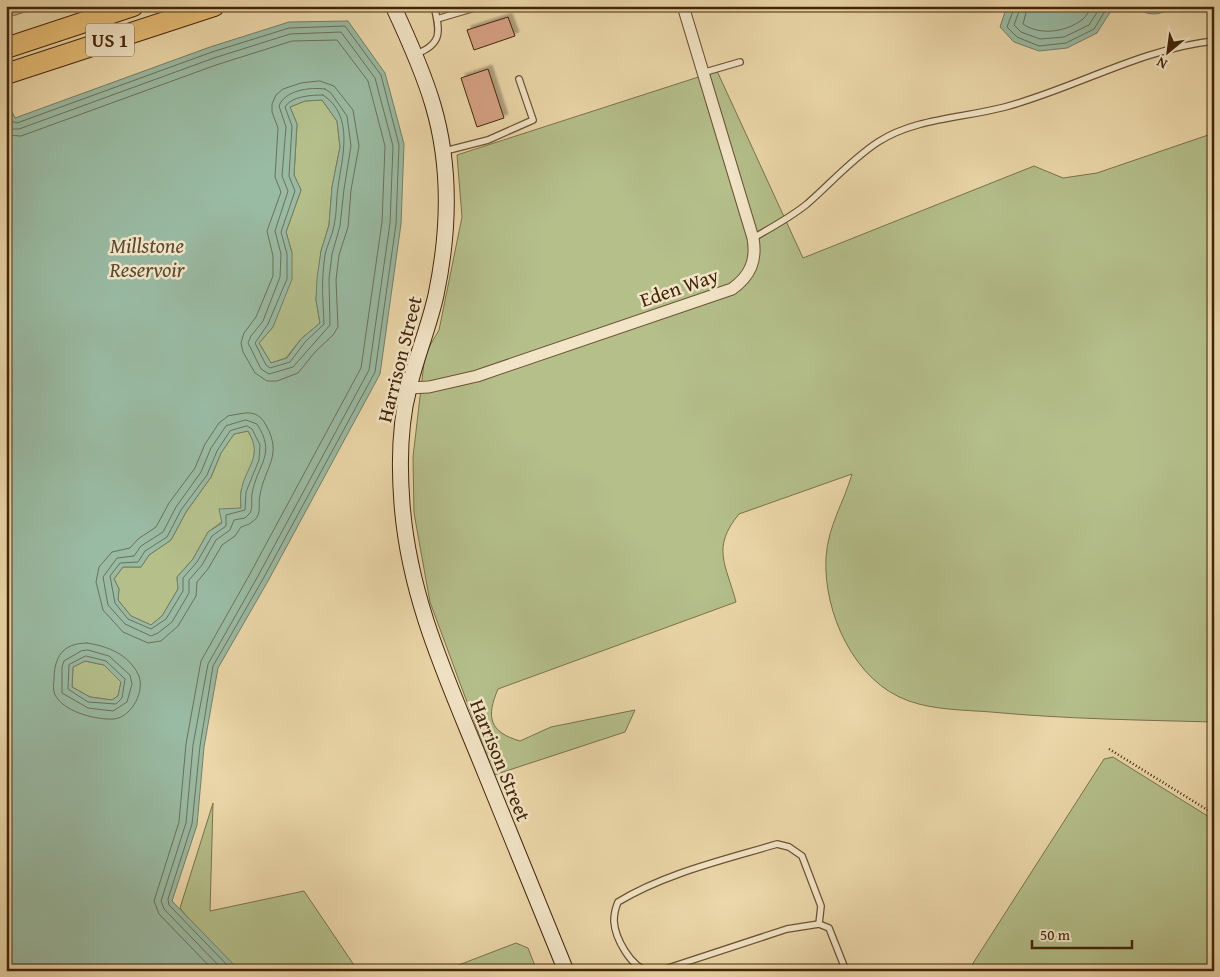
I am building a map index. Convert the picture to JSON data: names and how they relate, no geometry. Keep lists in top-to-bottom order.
{
  "streets": {
    "highway": ["US 1"],
    "street": ["Eden Way", "Harrison Street"]
  },
  "crossings": [
    ["Eden Way", "Harrison Street"]
  ],
  "water": ["Millstone Reservoir"],
  "scale_bar": "50 m",
  "north": "bottom left"
}
